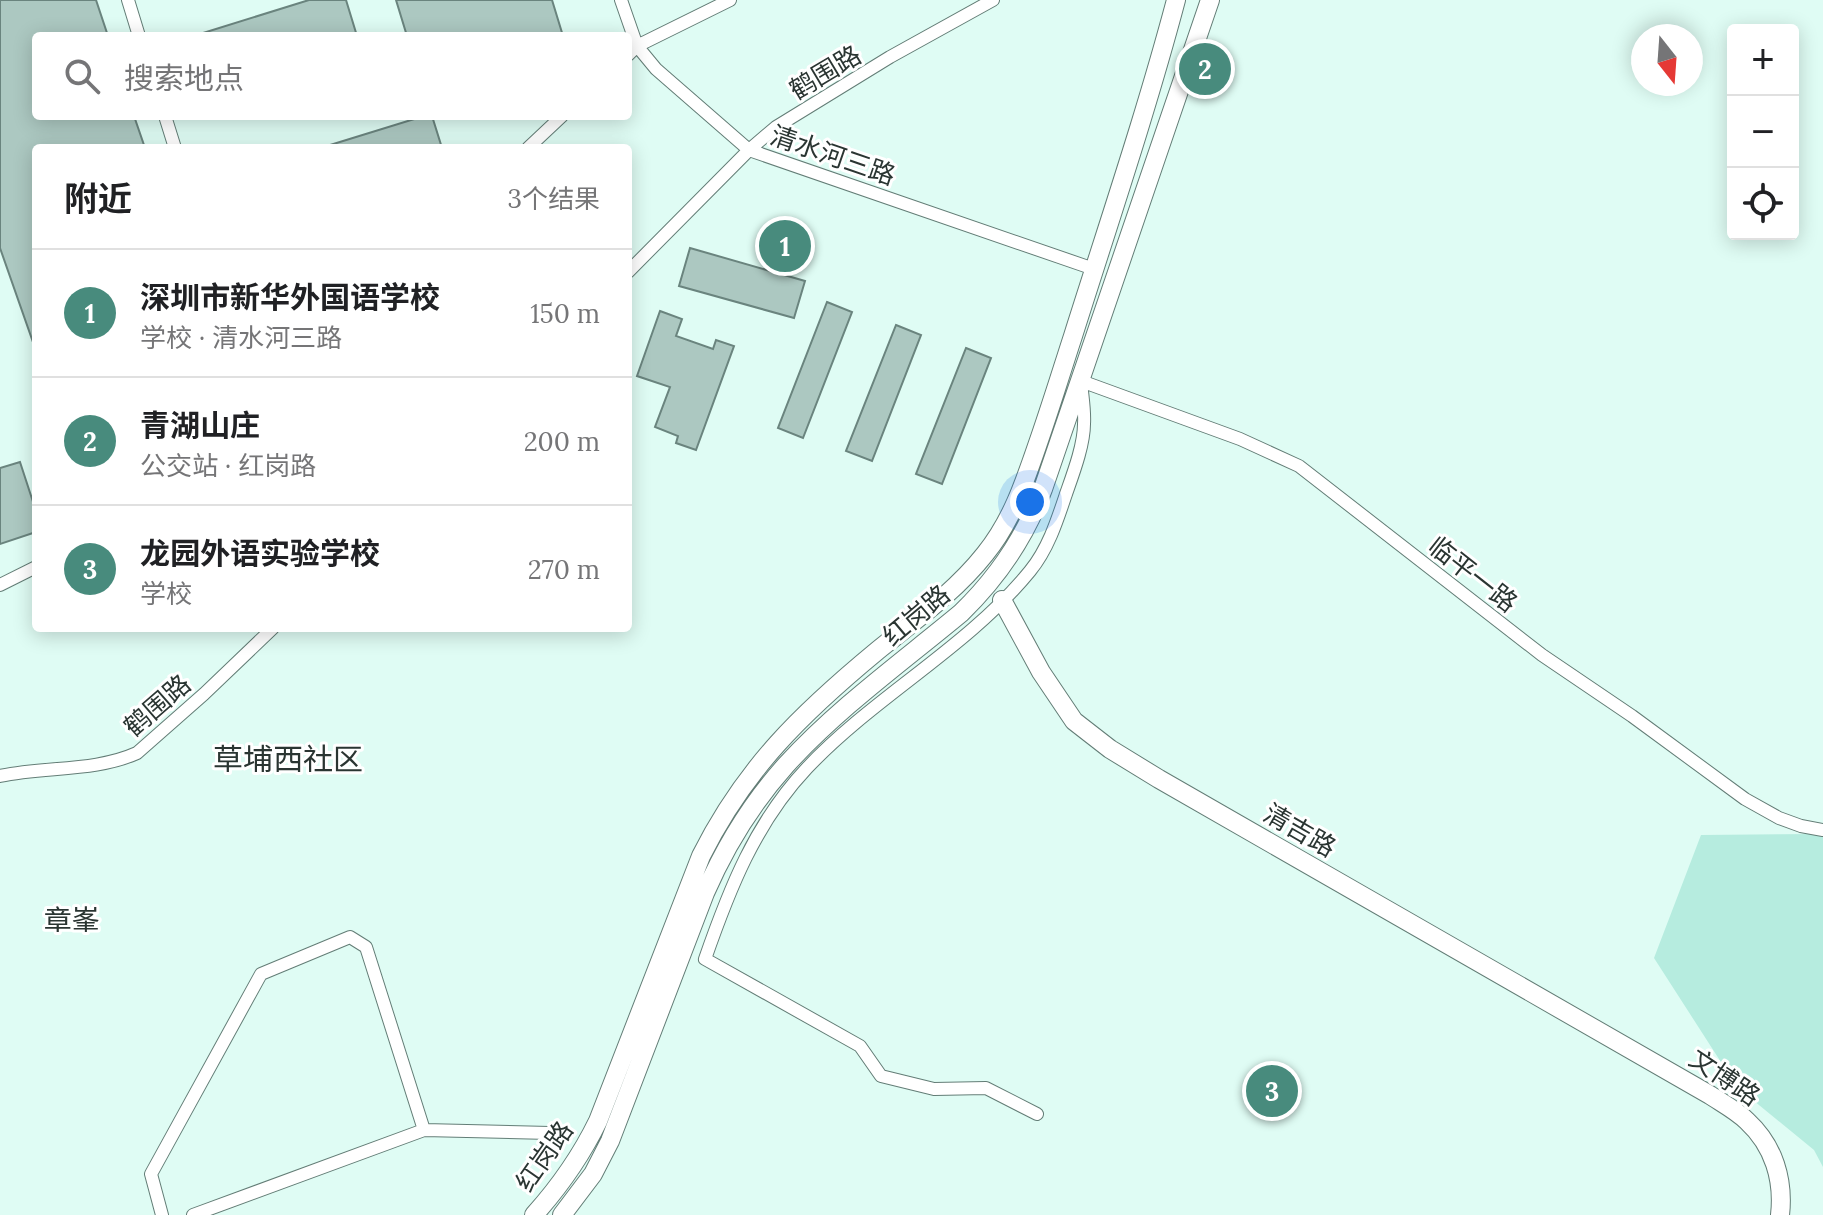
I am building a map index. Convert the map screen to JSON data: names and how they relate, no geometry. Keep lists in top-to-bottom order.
{
  "streets": {
    "main road": ["红岗路", "清吉路", "文博路"],
    "street": ["鹤围路", "清水河三路", "临平一路"]
  },
  "crossings": [
    ["鹤围路", "清水河三路"],
    ["清水河三路", "红岗路"],
    ["临平一路", "红岗路"],
    ["清吉路", "文博路"]
  ],
  "districts": ["草埔西社区", "章峯"],
  "north": "bottom",
  "page": {
    "map_buttons": ["+", "−"],
    "search": "搜索地点",
    "pins": ["2", "1", "3"],
    "heading": ["附近", "3个结果"],
    "list": [
      {
        "mark": "1",
        "name": "深圳市新华外国语学校",
        "note": "学校 · 清水河三路",
        "value": "150 m"
      },
      {
        "mark": "2",
        "name": "青湖山庄",
        "note": "公交站 · 红岗路",
        "value": "200 m"
      },
      {
        "mark": "3",
        "name": "龙园外语实验学校",
        "note": "学校",
        "value": "270 m"
      }
    ]
  }
}
